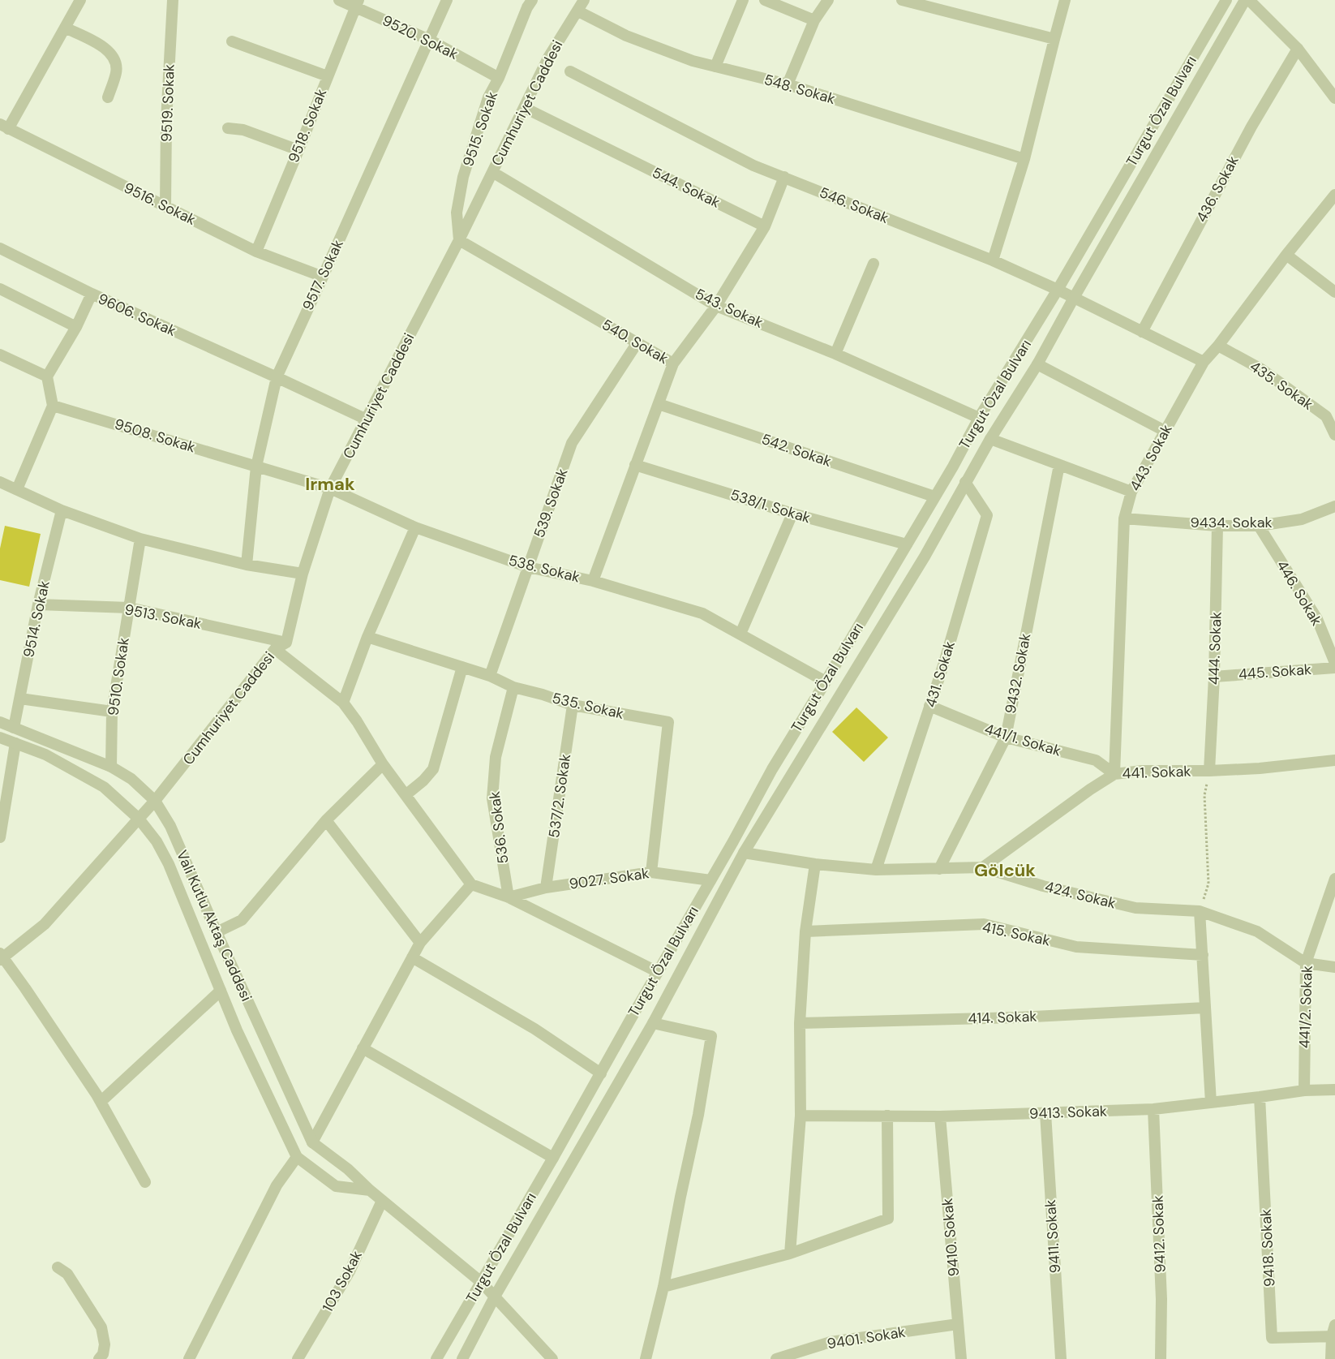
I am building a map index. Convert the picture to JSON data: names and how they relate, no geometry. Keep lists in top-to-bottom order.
{
  "streets": {
    "street": [
      "9520. Sokak",
      "548. Sokak",
      "9519. Sokak",
      "Cumhuriyet Caddesi",
      "Turgut Özal Bulvarı",
      "9518. Sokak",
      "9515. Sokak",
      "544. Sokak",
      "436. Sokak",
      "9516. Sokak",
      "546. Sokak",
      "9517. Sokak",
      "543. Sokak",
      "9606. Sokak",
      "540. Sokak",
      "435. Sokak",
      "9508. Sokak",
      "542. Sokak",
      "443. Sokak",
      "539. Sokak",
      "538/1. Sokak",
      "9434. Sokak",
      "538. Sokak",
      "446. Sokak",
      "9513. Sokak",
      "9514. Sokak",
      "444. Sokak",
      "445. Sokak",
      "9432. Sokak",
      "431. Sokak",
      "9510. Sokak",
      "535. Sokak",
      "441/1. Sokak",
      "441. Sokak",
      "537/2. Sokak",
      "536. Sokak",
      "9027. Sokak",
      "424. Sokak",
      "Vali Kutlu Aktaş Caddesi",
      "415. Sokak",
      "441/2. Sokak",
      "414. Sokak",
      "9413. Sokak",
      "9412. Sokak",
      "9411. Sokak",
      "9410. Sokak",
      "9418. Sokak",
      "103 Sokak",
      "9401. Sokak"
    ]
  },
  "crossings": [
    ["9520. Sokak", "9518. Sokak"],
    ["9520. Sokak", "9515. Sokak"],
    ["9520. Sokak", "9517. Sokak"],
    ["548. Sokak", "Cumhuriyet Caddesi"],
    ["9519. Sokak", "9516. Sokak"],
    ["Cumhuriyet Caddesi", "9515. Sokak"],
    ["Cumhuriyet Caddesi", "544. Sokak"],
    ["Cumhuriyet Caddesi", "543. Sokak"],
    ["Cumhuriyet Caddesi", "9606. Sokak"],
    ["Cumhuriyet Caddesi", "540. Sokak"],
    ["Cumhuriyet Caddesi", "538. Sokak"],
    ["Cumhuriyet Caddesi", "9513. Sokak"],
    ["Cumhuriyet Caddesi", "Vali Kutlu Aktaş Caddesi"],
    ["Turgut Özal Bulvarı", "546. Sokak"],
    ["Turgut Özal Bulvarı", "543. Sokak"],
    ["Turgut Özal Bulvarı", "542. Sokak"],
    ["Turgut Özal Bulvarı", "538/1. Sokak"],
    ["Turgut Özal Bulvarı", "538. Sokak"],
    ["Turgut Özal Bulvarı", "431. Sokak"],
    ["Turgut Özal Bulvarı", "9027. Sokak"],
    ["Turgut Özal Bulvarı", "424. Sokak"],
    ["Turgut Özal Bulvarı", "Vali Kutlu Aktaş Caddesi"],
    ["9518. Sokak", "9516. Sokak"],
    ["9515. Sokak", "540. Sokak"],
    ["436. Sokak", "546. Sokak"],
    ["9516. Sokak", "9517. Sokak"],
    ["546. Sokak", "443. Sokak"],
    ["9517. Sokak", "9606. Sokak"],
    ["9517. Sokak", "9508. Sokak"],
    ["9517. Sokak", "538. Sokak"],
    ["540. Sokak", "542. Sokak"],
    ["540. Sokak", "539. Sokak"],
    ["540. Sokak", "538/1. Sokak"],
    ["540. Sokak", "538. Sokak"],
    ["435. Sokak", "443. Sokak"],
    ["9508. Sokak", "538. Sokak"],
    ["443. Sokak", "9434. Sokak"],
    ["443. Sokak", "441/1. Sokak"],
    ["443. Sokak", "441. Sokak"],
    ["539. Sokak", "538. Sokak"],
    ["539. Sokak", "535. Sokak"],
    ["9434. Sokak", "446. Sokak"],
    ["9434. Sokak", "444. Sokak"],
    ["9513. Sokak", "9514. Sokak"],
    ["9513. Sokak", "9510. Sokak"],
    ["9514. Sokak", "Vali Kutlu Aktaş Caddesi"],
    ["444. Sokak", "445. Sokak"],
    ["444. Sokak", "441. Sokak"],
    ["9432. Sokak", "441/1. Sokak"],
    ["9432. Sokak", "424. Sokak"],
    ["431. Sokak", "441/1. Sokak"],
    ["431. Sokak", "424. Sokak"],
    ["9510. Sokak", "Vali Kutlu Aktaş Caddesi"],
    ["535. Sokak", "537/2. Sokak"],
    ["535. Sokak", "536. Sokak"],
    ["535. Sokak", "9027. Sokak"],
    ["441/1. Sokak", "441. Sokak"],
    ["441. Sokak", "424. Sokak"],
    ["537/2. Sokak", "9027. Sokak"],
    ["536. Sokak", "9027. Sokak"],
    ["424. Sokak", "441/2. Sokak"],
    ["Vali Kutlu Aktaş Caddesi", "103 Sokak"],
    ["441/2. Sokak", "9413. Sokak"],
    ["9413. Sokak", "9412. Sokak"],
    ["9413. Sokak", "9411. Sokak"],
    ["9413. Sokak", "9410. Sokak"],
    ["9413. Sokak", "9418. Sokak"],
    ["9410. Sokak", "9401. Sokak"]
  ],
  "districts": ["Irmak", "Gölcük"]
}
